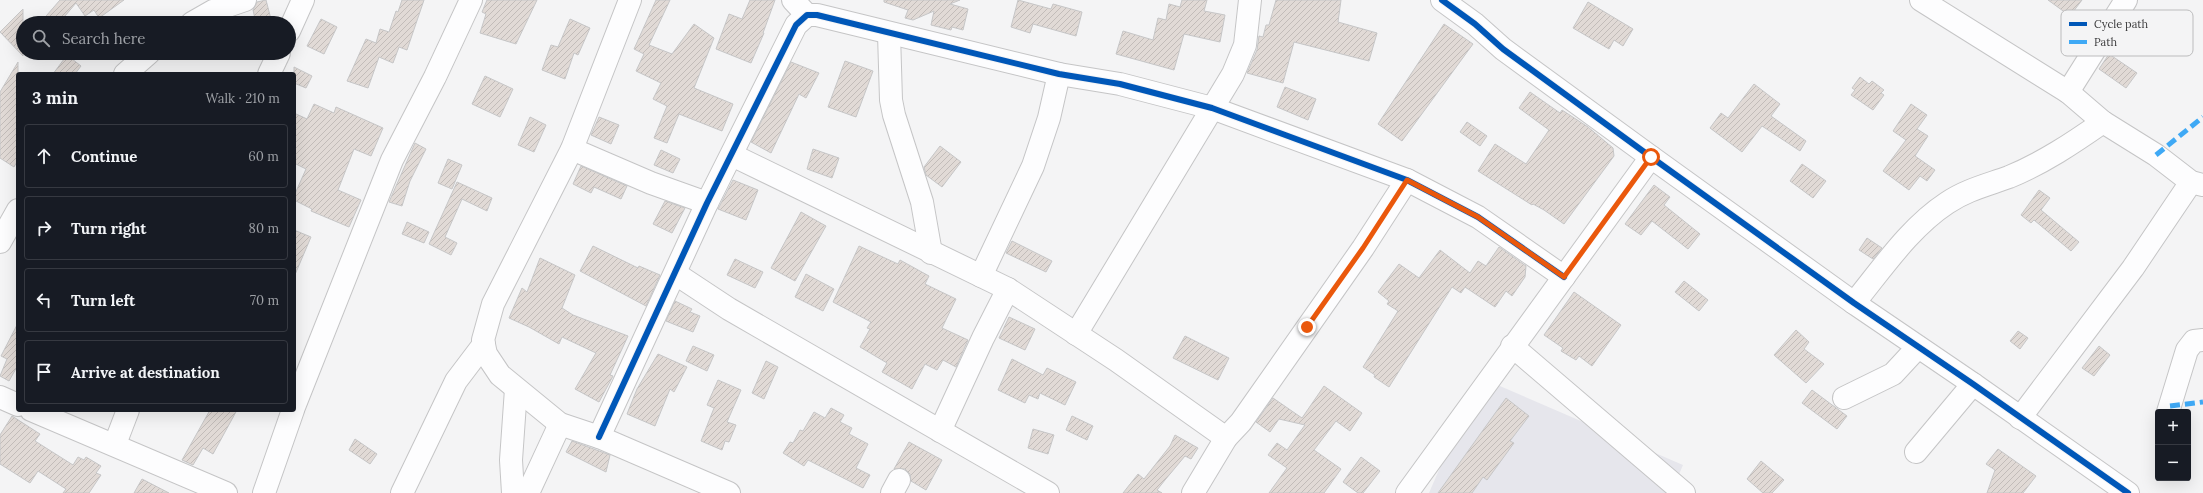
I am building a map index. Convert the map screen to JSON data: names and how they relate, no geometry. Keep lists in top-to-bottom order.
{
  "legend": ["Cycle path", "Path"],
  "page": {
    "search": "Search here",
    "heading": ["3 min", "Walk · 210 m"],
    "list": [
      ["Continue", "60 m"],
      ["Turn right", "80 m"],
      ["Turn left", "70 m"],
      "Arrive at destination"
    ],
    "map_buttons": ["+", "−"]
  }
}
